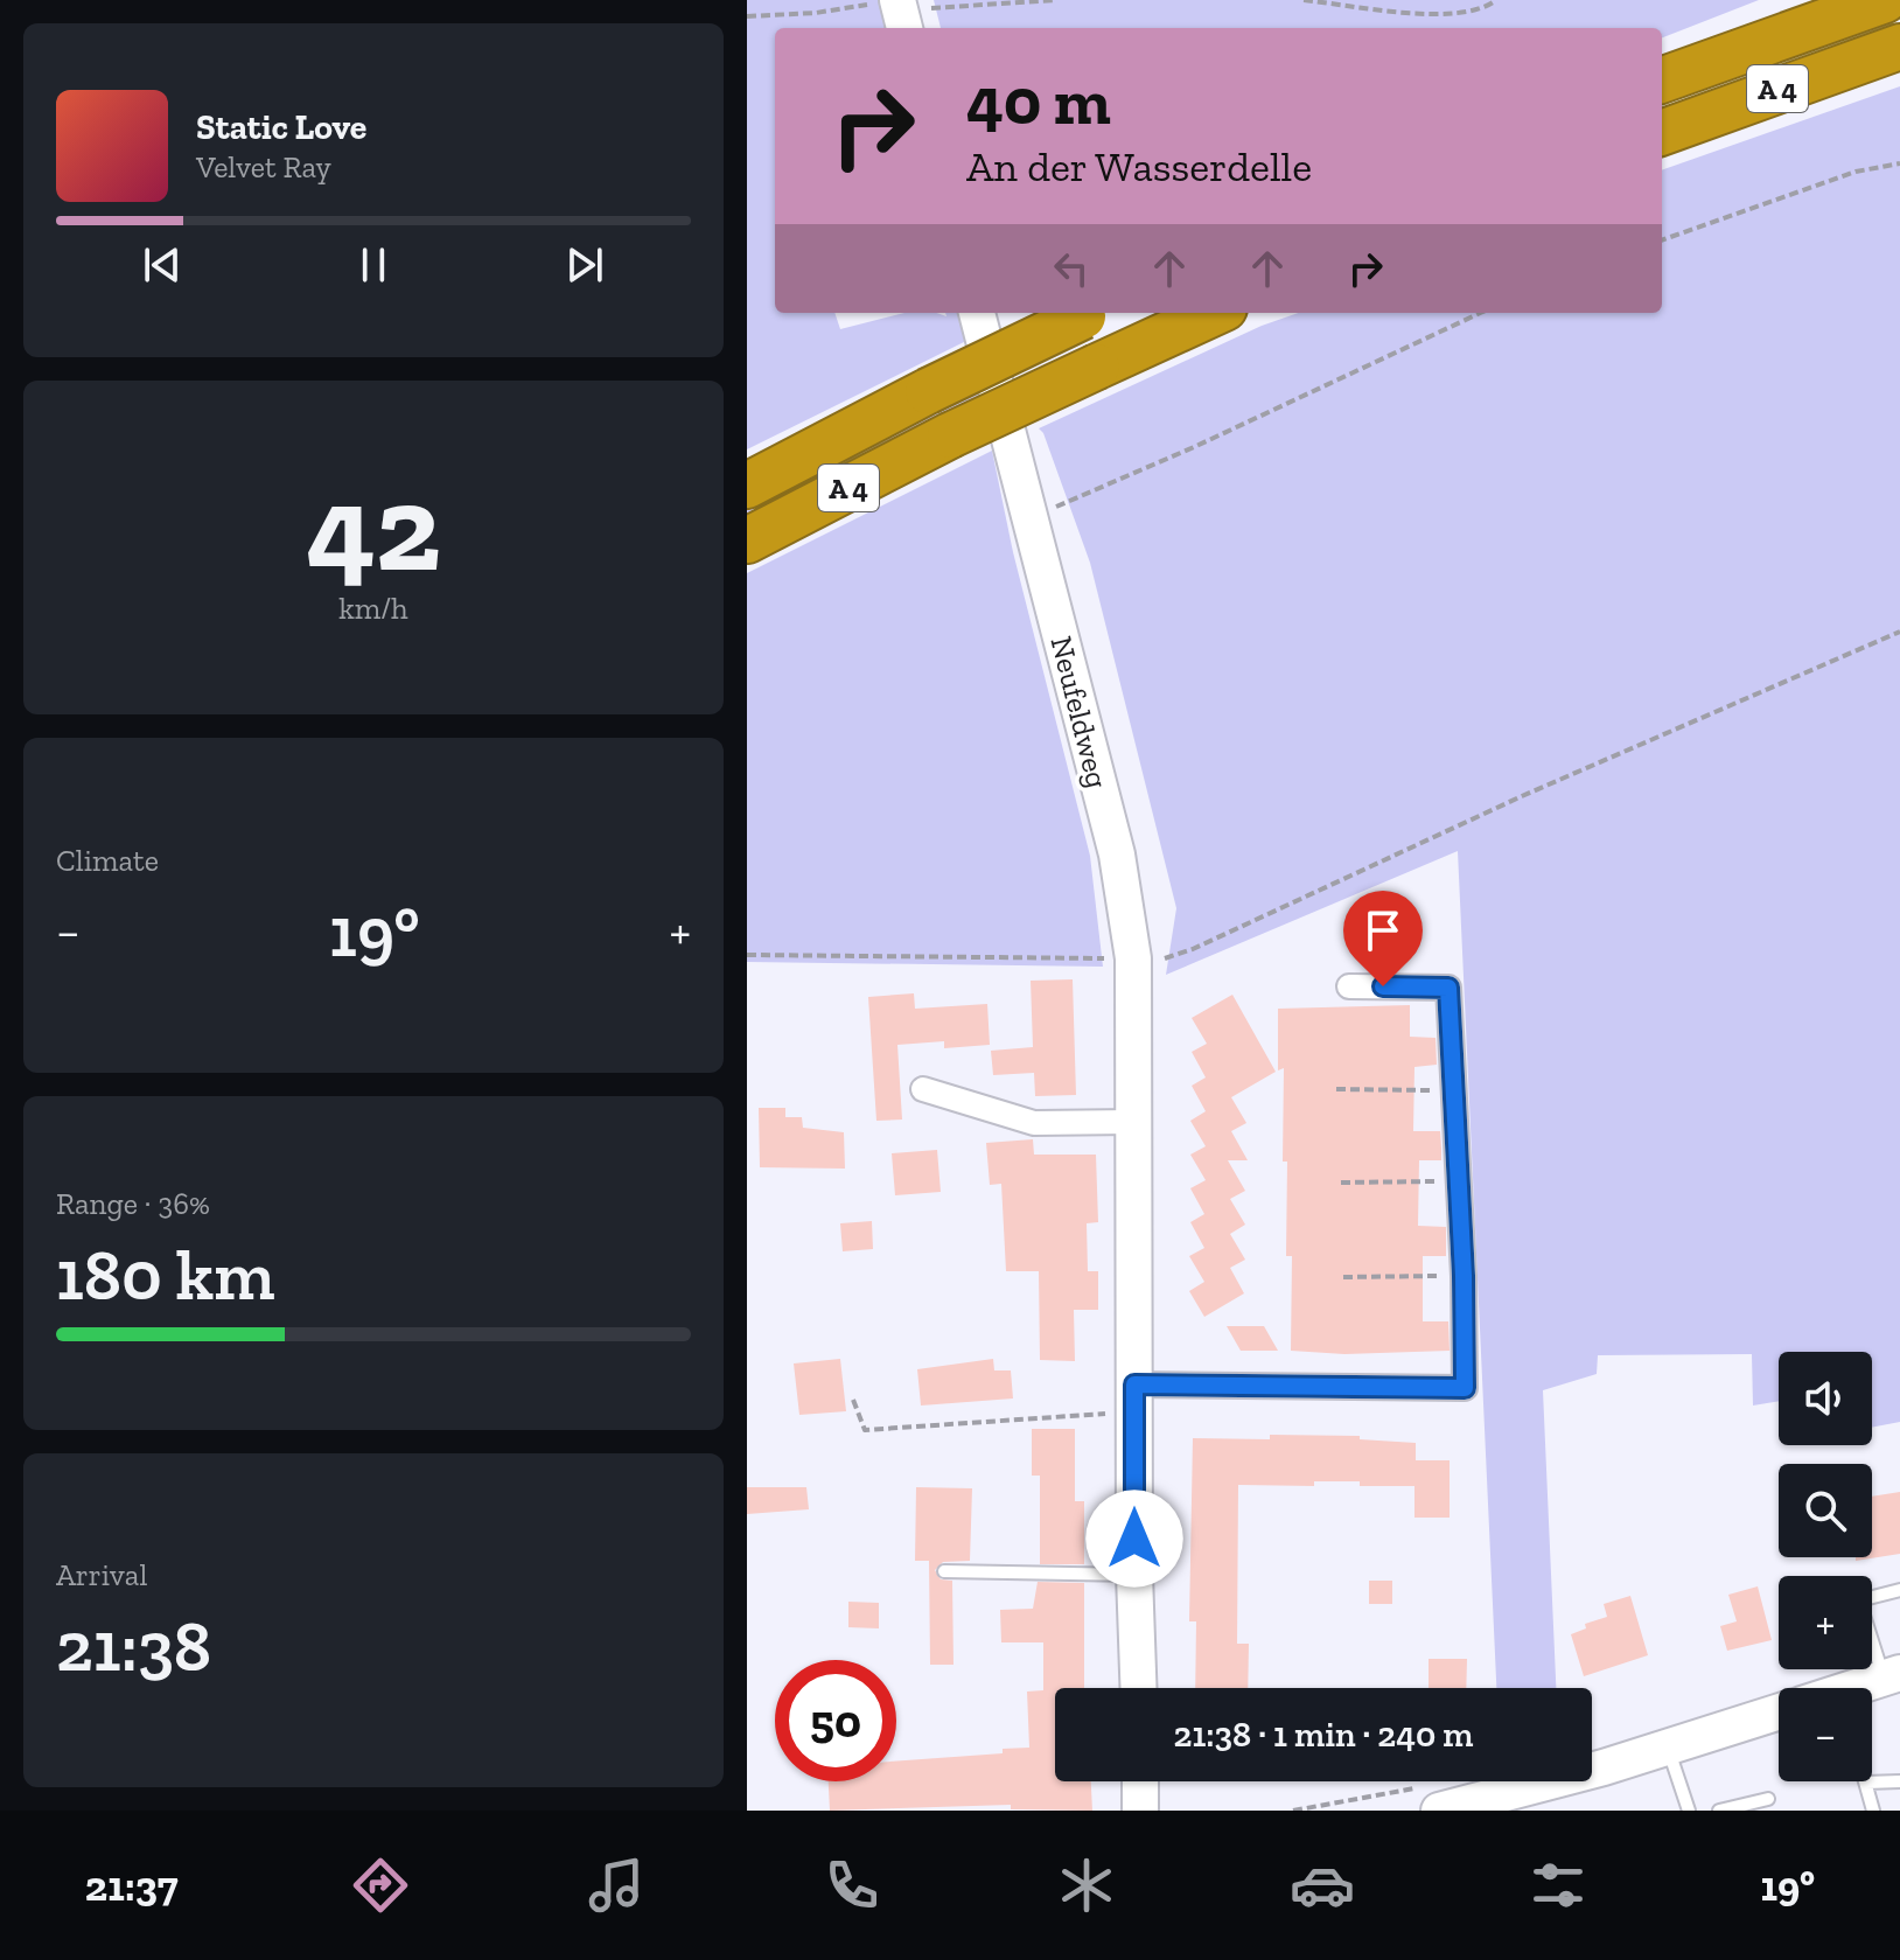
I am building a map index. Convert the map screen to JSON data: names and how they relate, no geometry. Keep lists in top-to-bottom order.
{
  "streets": {
    "highway": ["A 4"],
    "main road": ["Neufeldweg"]
  },
  "page": {
    "turn": ["40 m", "An der Wasserdelle"],
    "song": ["Static Love", "Velvet Ray"],
    "tile": [
      ["42", "km/h"],
      "Climate",
      ["Range · 36%", "180 km"],
      ["Arrival", "21:38"]
    ],
    "heat": ["−", "19°", "+"],
    "map_buttons": ["+", "−"],
    "limit": "50",
    "trip": "21:38 · 1 min · 240 m",
    "tabs": ["21:37", "19°"]
  }
}
